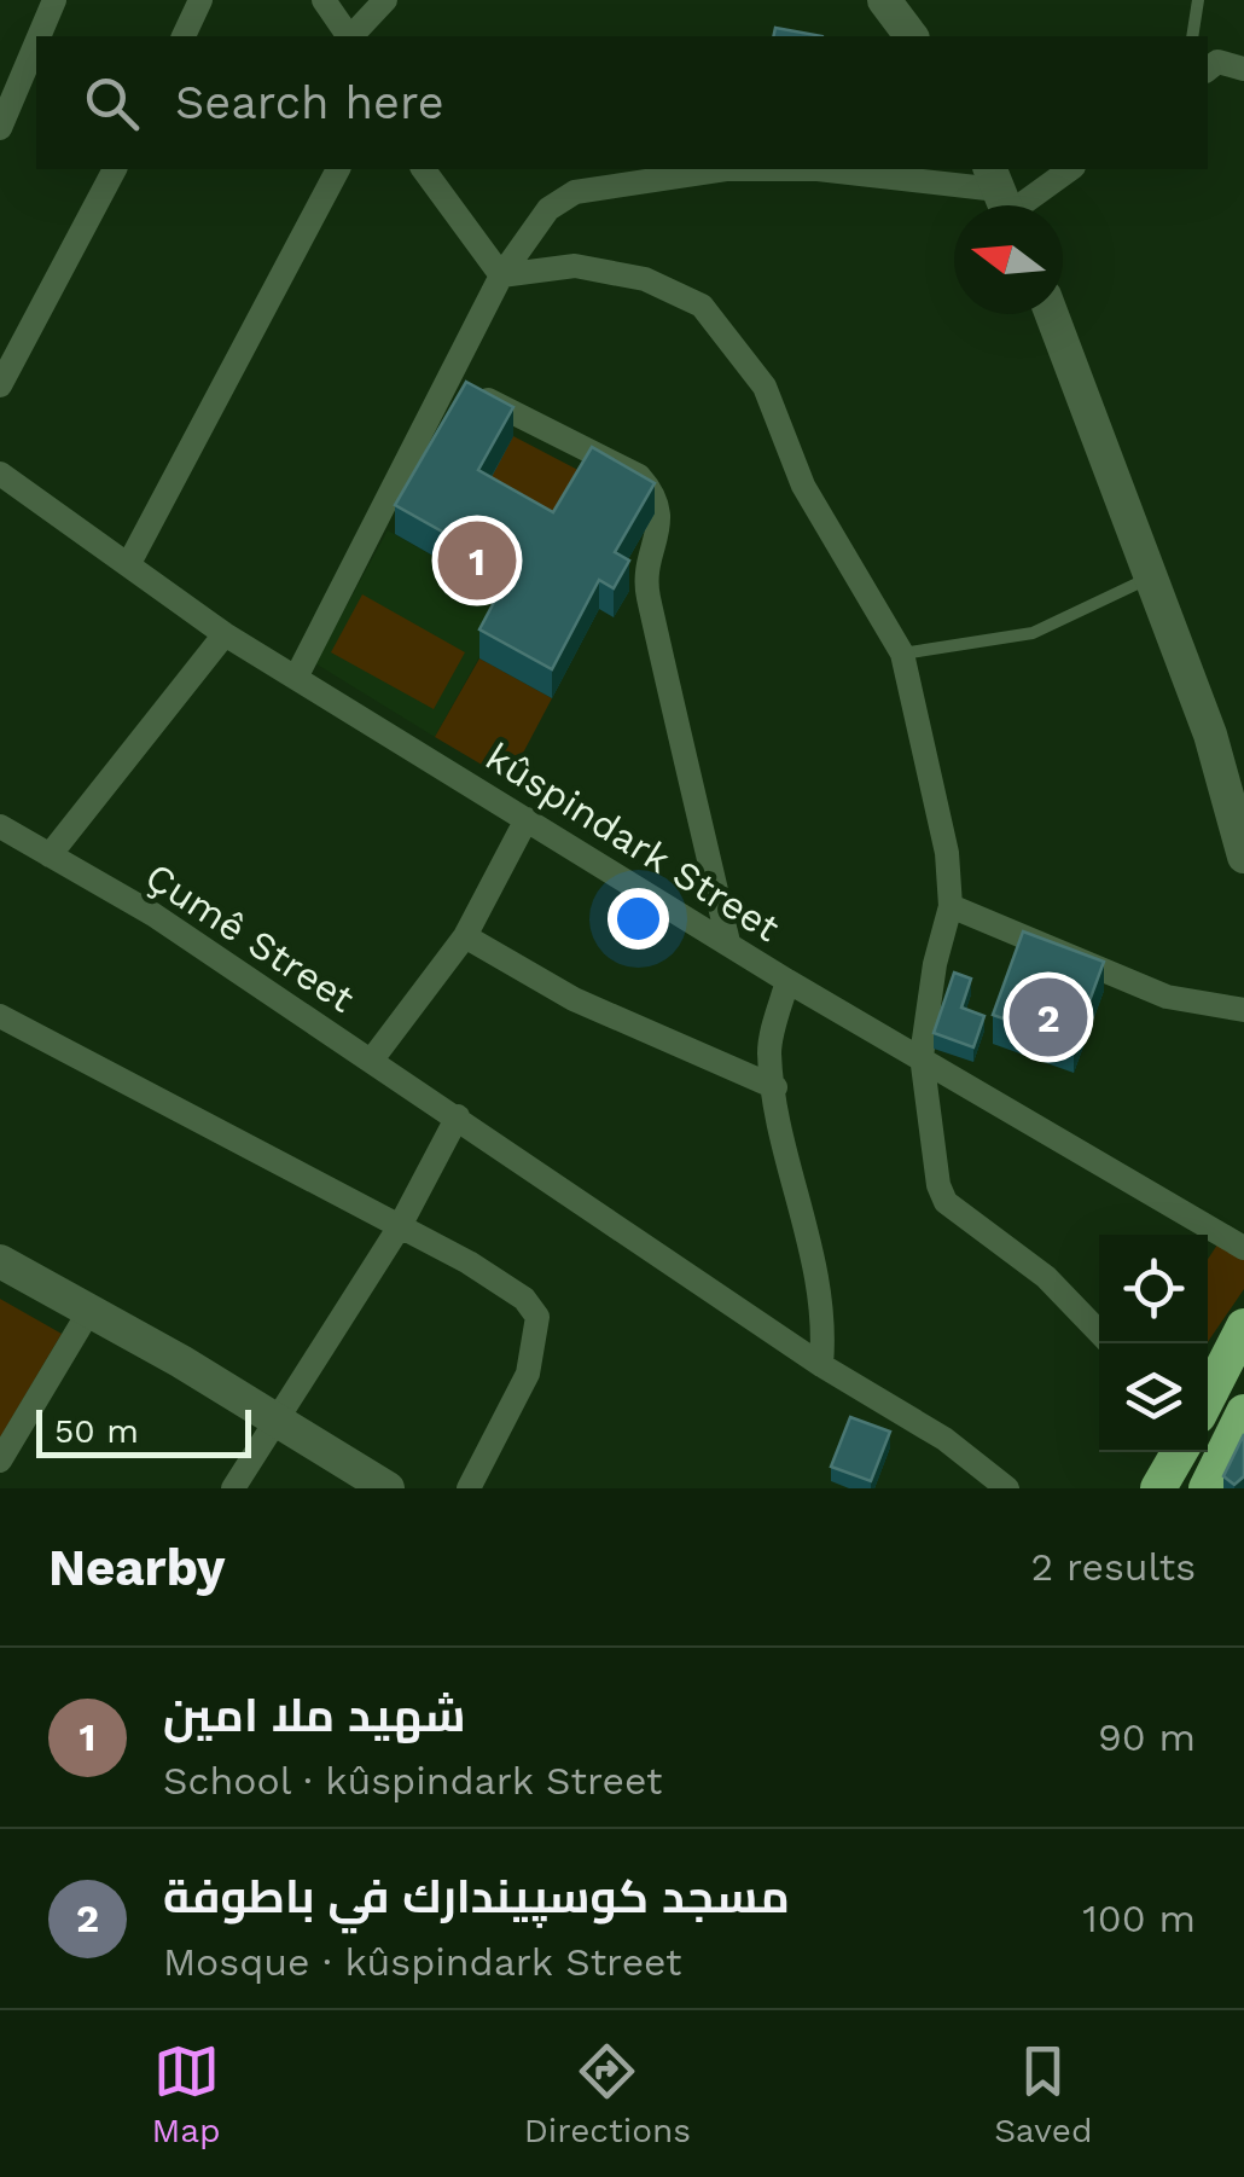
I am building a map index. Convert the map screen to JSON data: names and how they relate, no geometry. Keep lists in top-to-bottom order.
{
  "streets": {
    "street": ["kûspindark Street", "Çumê Street"]
  },
  "scale_bar": "50 m",
  "north": "left",
  "page": {
    "search": "Search here",
    "pins": ["1", "2"],
    "scale": "50 m",
    "heading": ["Nearby", "2 results"],
    "list": [
      {
        "mark": "1",
        "name": "شهيد ملا امين",
        "note": "School · kûspindark Street",
        "value": "90 m"
      },
      {
        "mark": "2",
        "name": "مسجد كوسپيندارك في باطوفة",
        "note": "Mosque · kûspindark Street",
        "value": "100 m"
      }
    ],
    "nav": ["Map", "Directions", "Saved"]
  }
}
